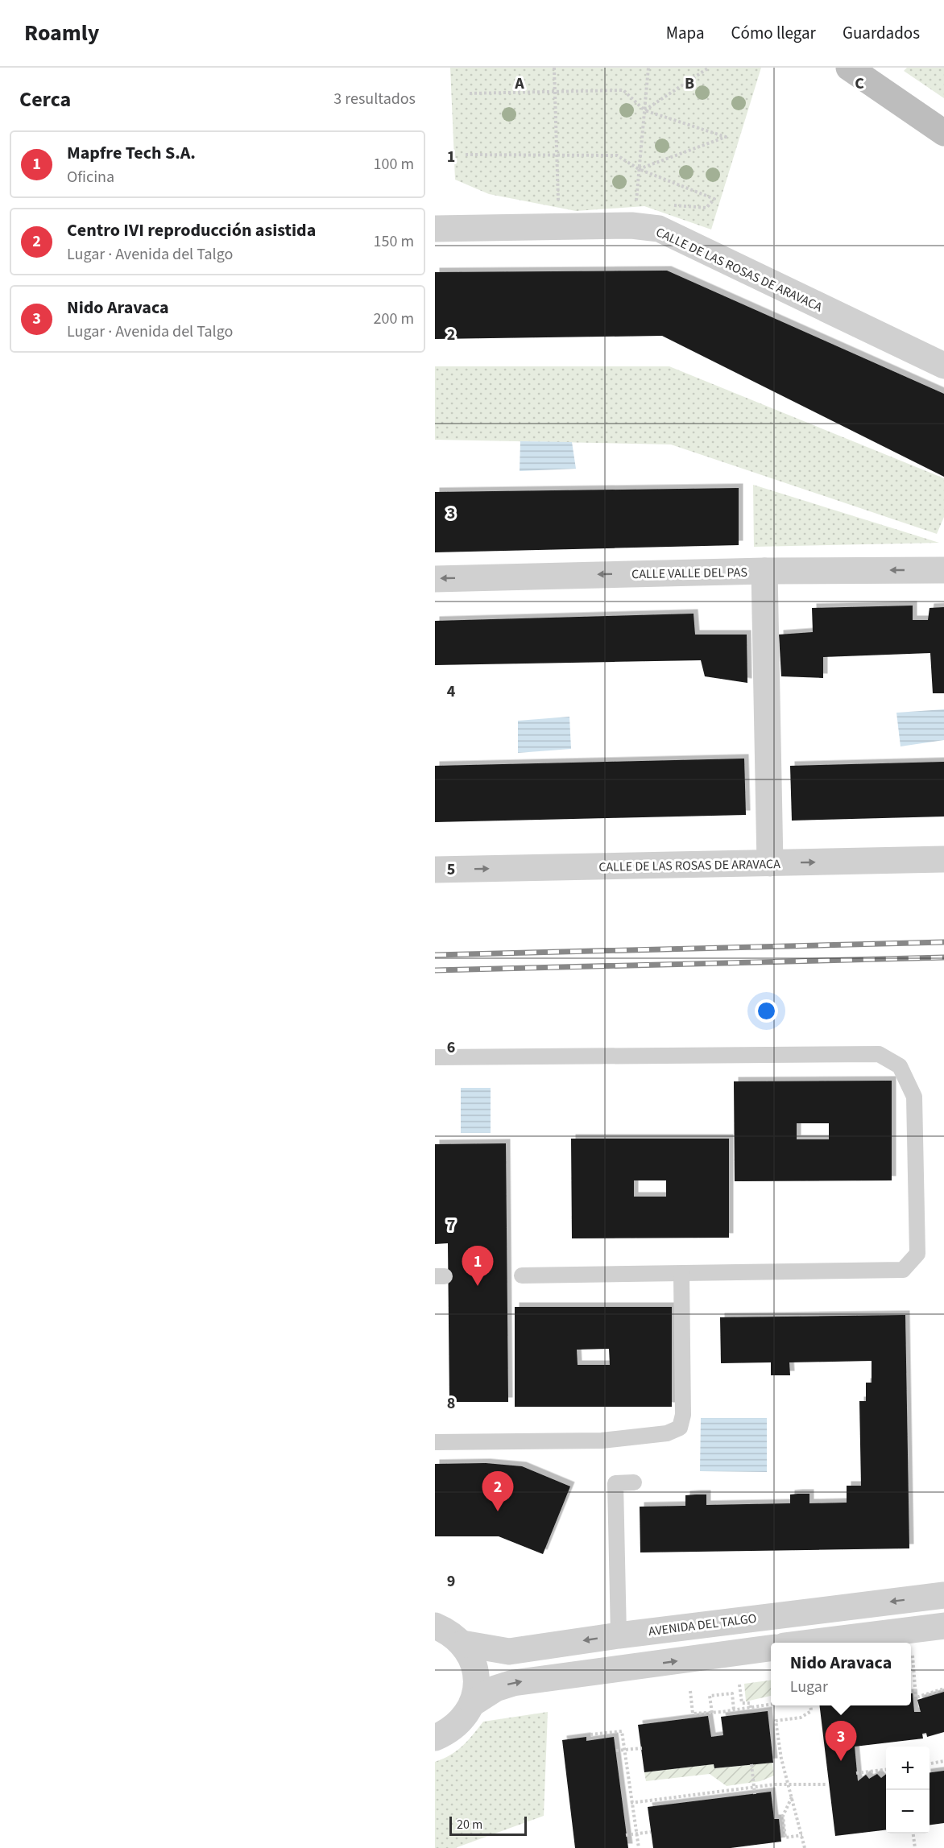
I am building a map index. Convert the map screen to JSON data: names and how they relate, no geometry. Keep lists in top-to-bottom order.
{
  "streets": {
    "street": ["CALLE DE LAS ROSAS DE ARAVACA", "CALLE VALLE DEL PAS", "AVENIDA DEL TALGO"]
  },
  "one_way": ["CALLE DE LAS ROSAS DE ARAVACA", "CALLE VALLE DEL PAS"],
  "scale_bar": "20 m",
  "page": {
    "header": "Roamly",
    "nav": ["Mapa", "Cómo llegar", "Guardados"],
    "heading": ["Cerca", "3 resultados"],
    "list": [
      {
        "mark": "1",
        "name": "Mapfre Tech S.A.",
        "note": "Oficina",
        "value": "100 m"
      },
      {
        "mark": "2",
        "name": "Centro IVI reproducción asistida",
        "note": "Lugar · Avenida del Talgo",
        "value": "150 m"
      },
      {
        "mark": "3",
        "name": "Nido Aravaca",
        "note": "Lugar · Avenida del Talgo",
        "value": "200 m"
      }
    ],
    "pins": ["1", "2", "3"],
    "popup": ["Nido Aravaca", "Lugar"],
    "map_buttons": ["+", "−"],
    "scale": "20 m"
  },
  "grid": {
    "columns": ["A", "B", "C"],
    "rows": [
      "1",
      "2",
      "3",
      "4",
      "5",
      "6",
      "7",
      "8",
      "9"
    ]
  }
}
